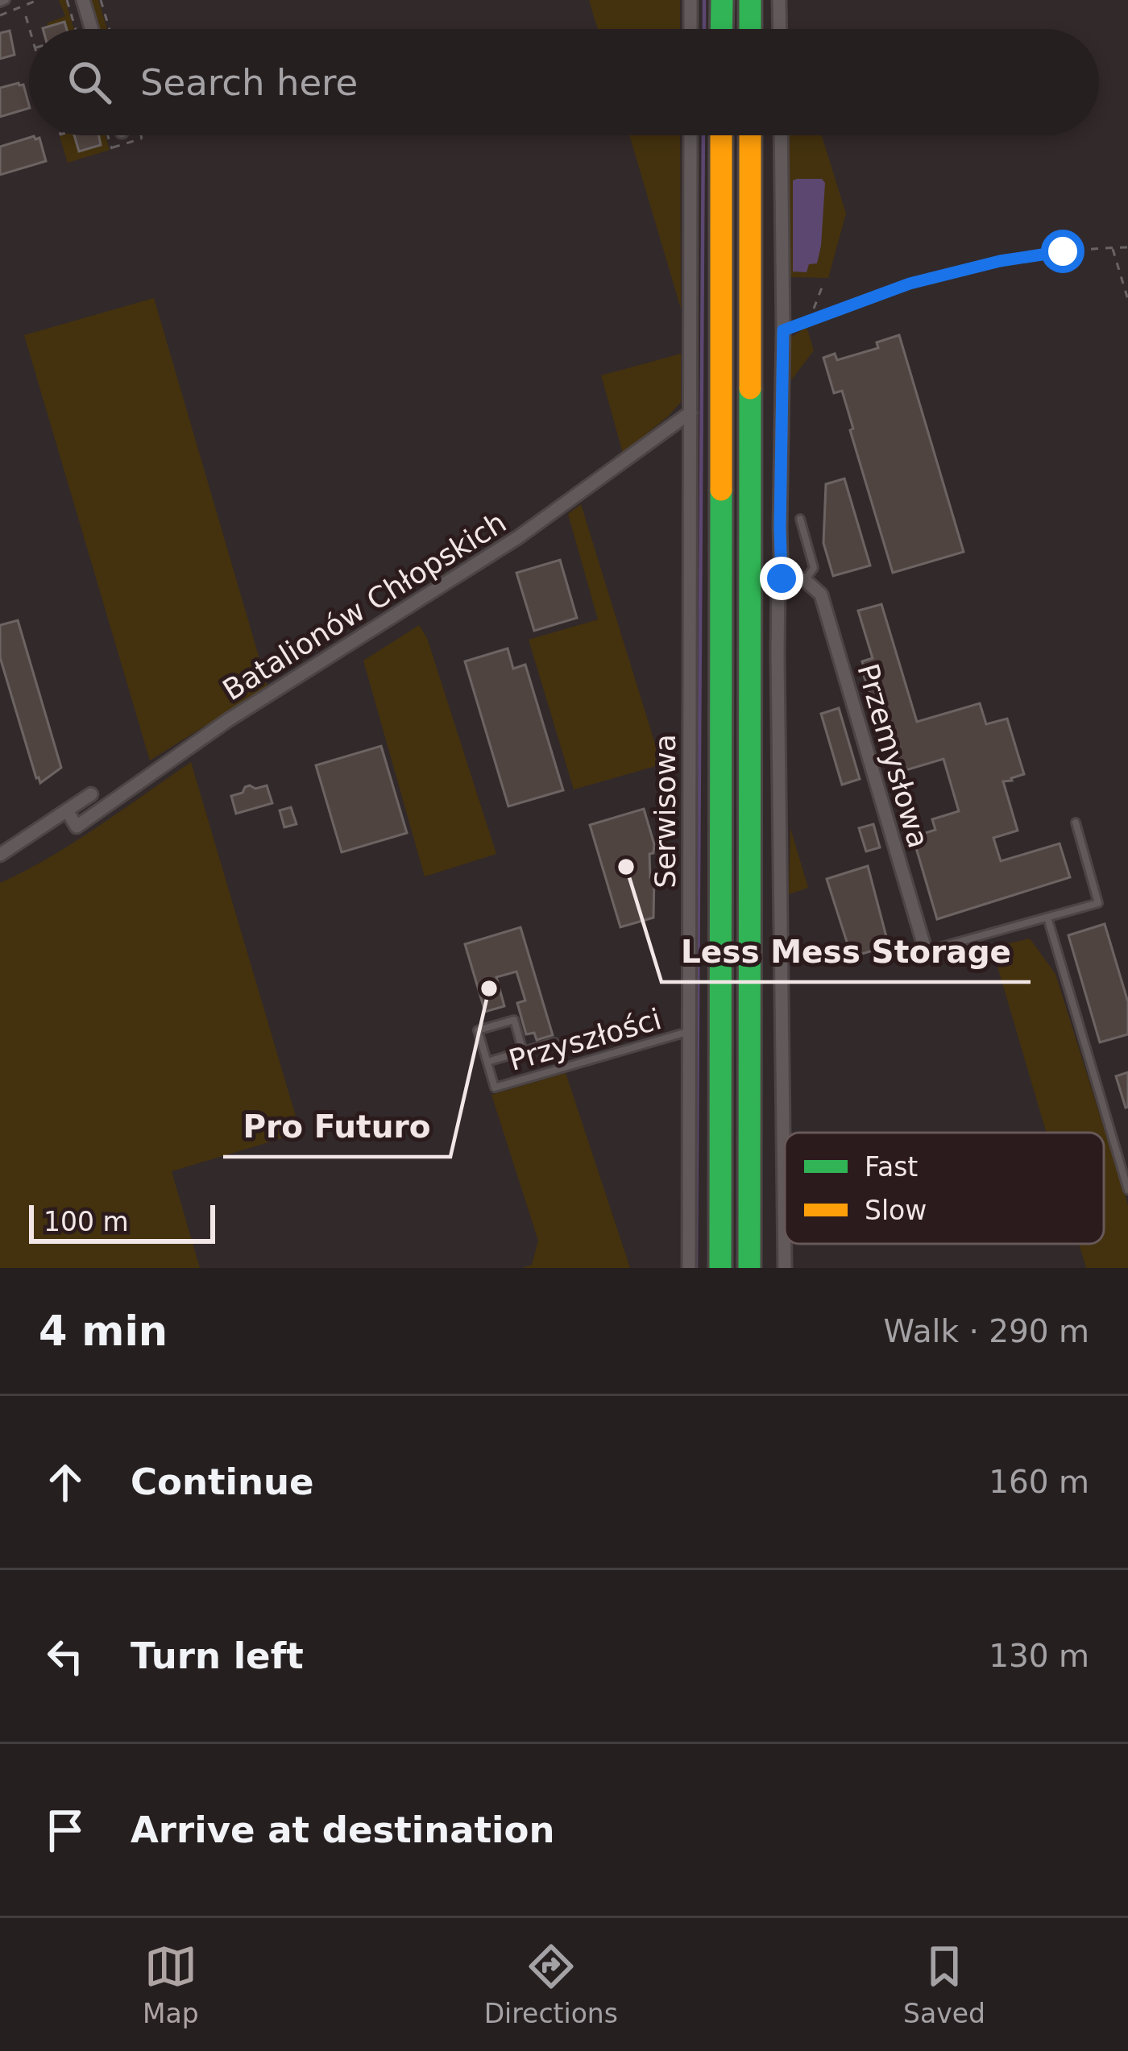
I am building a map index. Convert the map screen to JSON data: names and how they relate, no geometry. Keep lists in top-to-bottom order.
{
  "streets": {
    "street": ["Batalionów Chłopskich", "Przemysłowa", "Serwisowa"],
    "lane": ["Przyszłości"]
  },
  "crossings": [
    ["Batalionów Chłopskich", "Serwisowa"],
    ["Serwisowa", "Przyszłości"]
  ],
  "places": ["Less Mess Storage", "Pro Futuro"],
  "legend": ["Fast", "Slow"],
  "scale_bar": "100 m",
  "page": {
    "search": "Search here",
    "scale": "100 m",
    "heading": ["4 min", "Walk · 290 m"],
    "list": [
      ["Continue", "160 m"],
      ["Turn left", "130 m"],
      "Arrive at destination"
    ],
    "nav": ["Map", "Directions", "Saved"]
  }
}
